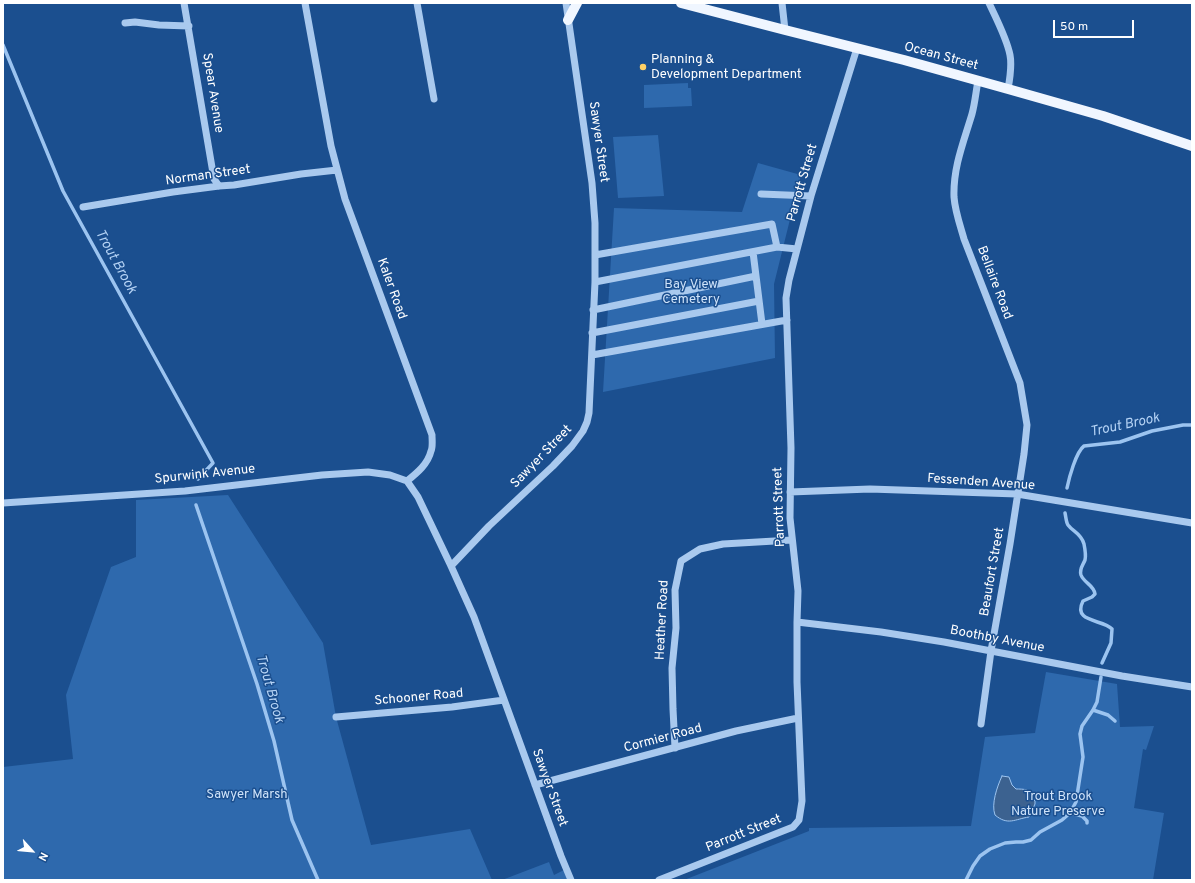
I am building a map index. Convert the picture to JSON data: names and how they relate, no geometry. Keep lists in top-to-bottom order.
{
  "streets": {
    "main road": ["Ocean Street"],
    "street": [
      "Spear Avenue",
      "Sawyer Street",
      "Norman Street",
      "Parrott Street",
      "Bellaire Road",
      "Kaler Road",
      "Spurwink Avenue",
      "Fessenden Avenue",
      "Beaufort Street",
      "Heather Road",
      "Boothby Avenue",
      "Schooner Road",
      "Cormier Road"
    ]
  },
  "crossings": [
    ["Ocean Street", "Parrott Street"],
    ["Ocean Street", "Bellaire Road"],
    ["Spear Avenue", "Norman Street"],
    ["Sawyer Street", "Schooner Road"],
    ["Sawyer Street", "Cormier Road"],
    ["Norman Street", "Kaler Road"],
    ["Parrott Street", "Fessenden Avenue"],
    ["Parrott Street", "Heather Road"],
    ["Parrott Street", "Boothby Avenue"],
    ["Parrott Street", "Cormier Road"],
    ["Bellaire Road", "Fessenden Avenue"],
    ["Bellaire Road", "Beaufort Street"],
    ["Kaler Road", "Spurwink Avenue"],
    ["Fessenden Avenue", "Beaufort Street"],
    ["Beaufort Street", "Boothby Avenue"],
    ["Heather Road", "Cormier Road"]
  ],
  "water": ["Trout Brook"],
  "parks": ["Bay View Cemetery", "Sawyer Marsh", "Trout Brook Nature Preserve"],
  "places": ["Planning & Development Department"],
  "scale_bar": "50 m",
  "north": "bottom right"
}
